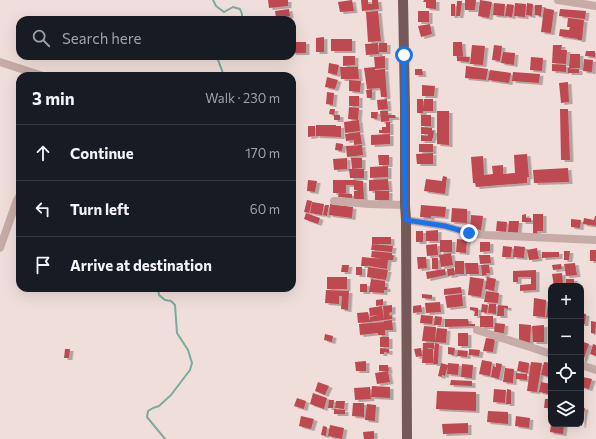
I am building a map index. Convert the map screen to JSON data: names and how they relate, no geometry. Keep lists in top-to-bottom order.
{
  "page": {
    "search": "Search here",
    "heading": ["3 min", "Walk · 230 m"],
    "list": [
      ["Continue", "170 m"],
      ["Turn left", "60 m"],
      "Arrive at destination"
    ],
    "map_buttons": ["+", "−"]
  }
}
